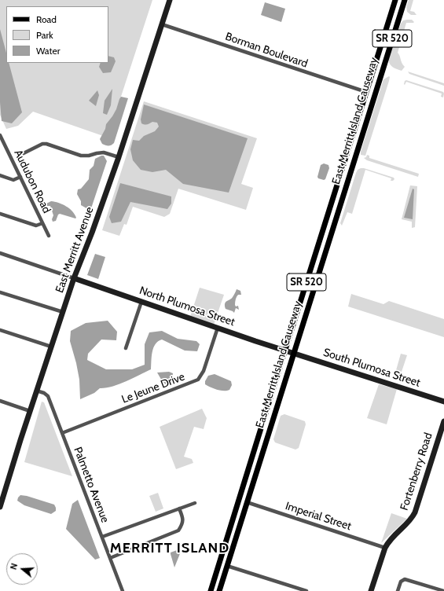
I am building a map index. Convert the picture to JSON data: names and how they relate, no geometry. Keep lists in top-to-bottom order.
{
  "streets": {
    "main road": ["SR 520", "East Merritt Island Causeway"],
    "street": [
      "Borman Boulevard",
      "Audubon Road",
      "East Merritt Avenue",
      "North Plumosa Street",
      "South Plumosa Street",
      "Le Jeune Drive",
      "Fortenberry Road",
      "Palmetto Avenue",
      "Imperial Street"
    ]
  },
  "crossings": [
    ["Borman Boulevard", "East Merritt Island Causeway"],
    ["Borman Boulevard", "East Merritt Avenue"],
    ["East Merritt Island Causeway", "North Plumosa Street"],
    ["East Merritt Island Causeway", "South Plumosa Street"],
    ["East Merritt Island Causeway", "Imperial Street"],
    ["East Merritt Avenue", "North Plumosa Street"],
    ["East Merritt Avenue", "Palmetto Avenue"],
    ["North Plumosa Street", "South Plumosa Street"],
    ["North Plumosa Street", "Le Jeune Drive"],
    ["Le Jeune Drive", "Palmetto Avenue"],
    ["Fortenberry Road", "Imperial Street"]
  ],
  "districts": ["MERRITT ISLAND"],
  "legend": ["Road", "Park", "Water"],
  "north": "left"
}
